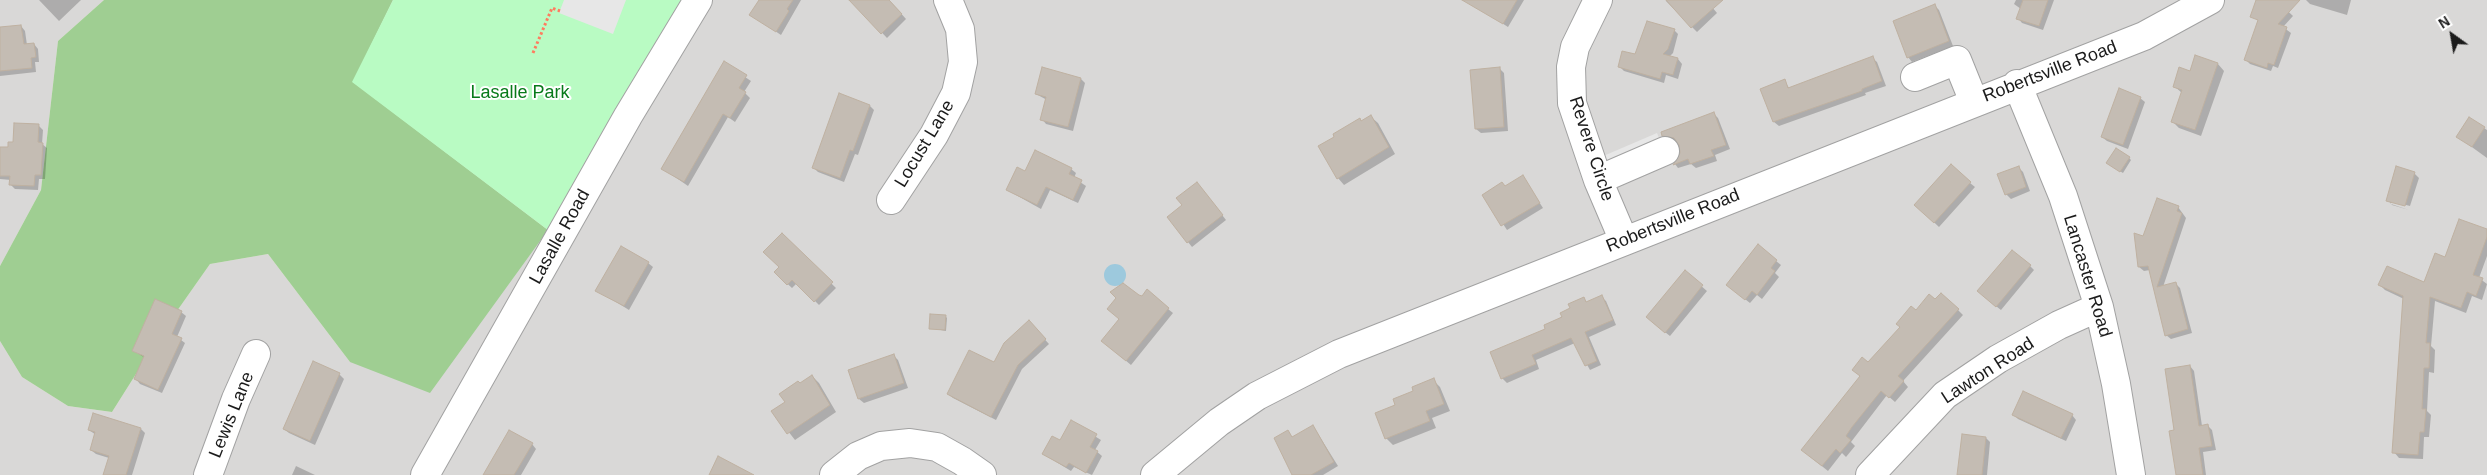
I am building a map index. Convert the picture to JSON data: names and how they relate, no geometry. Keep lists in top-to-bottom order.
{
  "streets": {
    "street": [
      "Robertsville Road",
      "Locust Lane",
      "Revere Circle",
      "Lasalle Road",
      "Lancaster Road",
      "Lawton Road",
      "Lewis Lane"
    ]
  },
  "crossings": [
    ["Robertsville Road", "Revere Circle"],
    ["Robertsville Road", "Lancaster Road"],
    ["Lancaster Road", "Lawton Road"]
  ],
  "parks": ["Lasalle Park"],
  "north": "top left"
}
